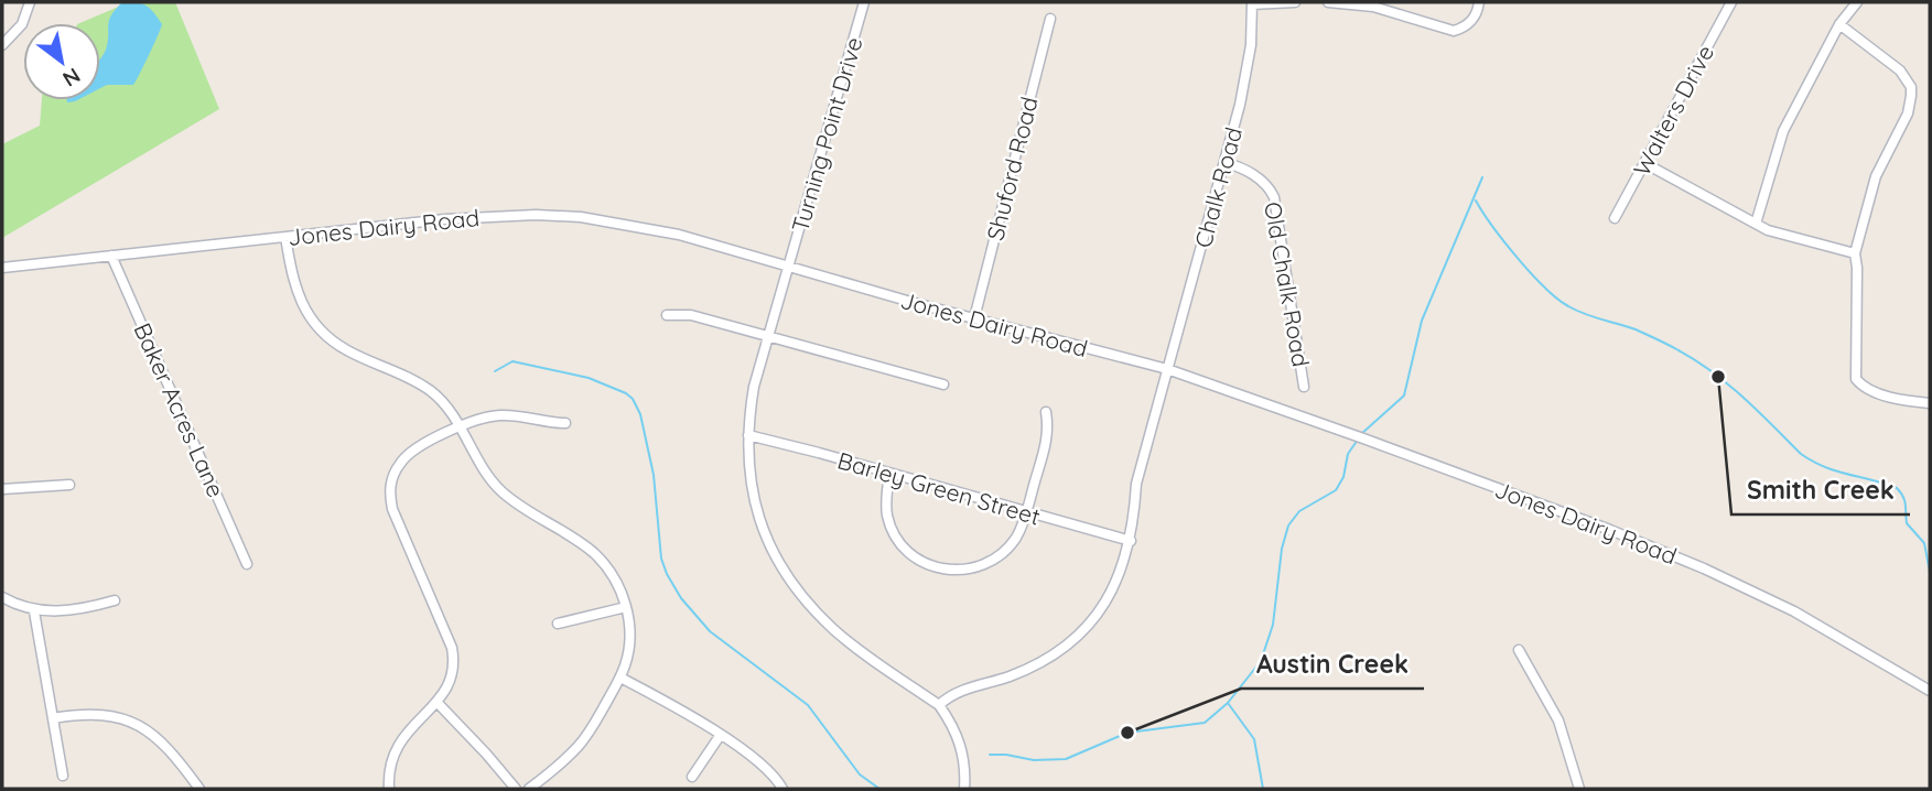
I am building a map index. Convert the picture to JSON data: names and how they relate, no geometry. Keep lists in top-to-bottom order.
{
  "streets": {
    "street": [
      "Walters Drive",
      "Turning Point Drive",
      "Shuford Road",
      "Chalk Road",
      "Jones Dairy Road",
      "Old Chalk Road",
      "Baker Acres Lane",
      "Barley Green Street"
    ]
  },
  "crossings": [
    ["Turning Point Drive", "Chalk Road"],
    ["Turning Point Drive", "Jones Dairy Road"],
    ["Turning Point Drive", "Barley Green Street"],
    ["Shuford Road", "Jones Dairy Road"],
    ["Chalk Road", "Jones Dairy Road"],
    ["Chalk Road", "Old Chalk Road"],
    ["Chalk Road", "Barley Green Street"],
    ["Jones Dairy Road", "Baker Acres Lane"]
  ],
  "places": ["Smith Creek", "Austin Creek"],
  "north": "bottom right"
}
